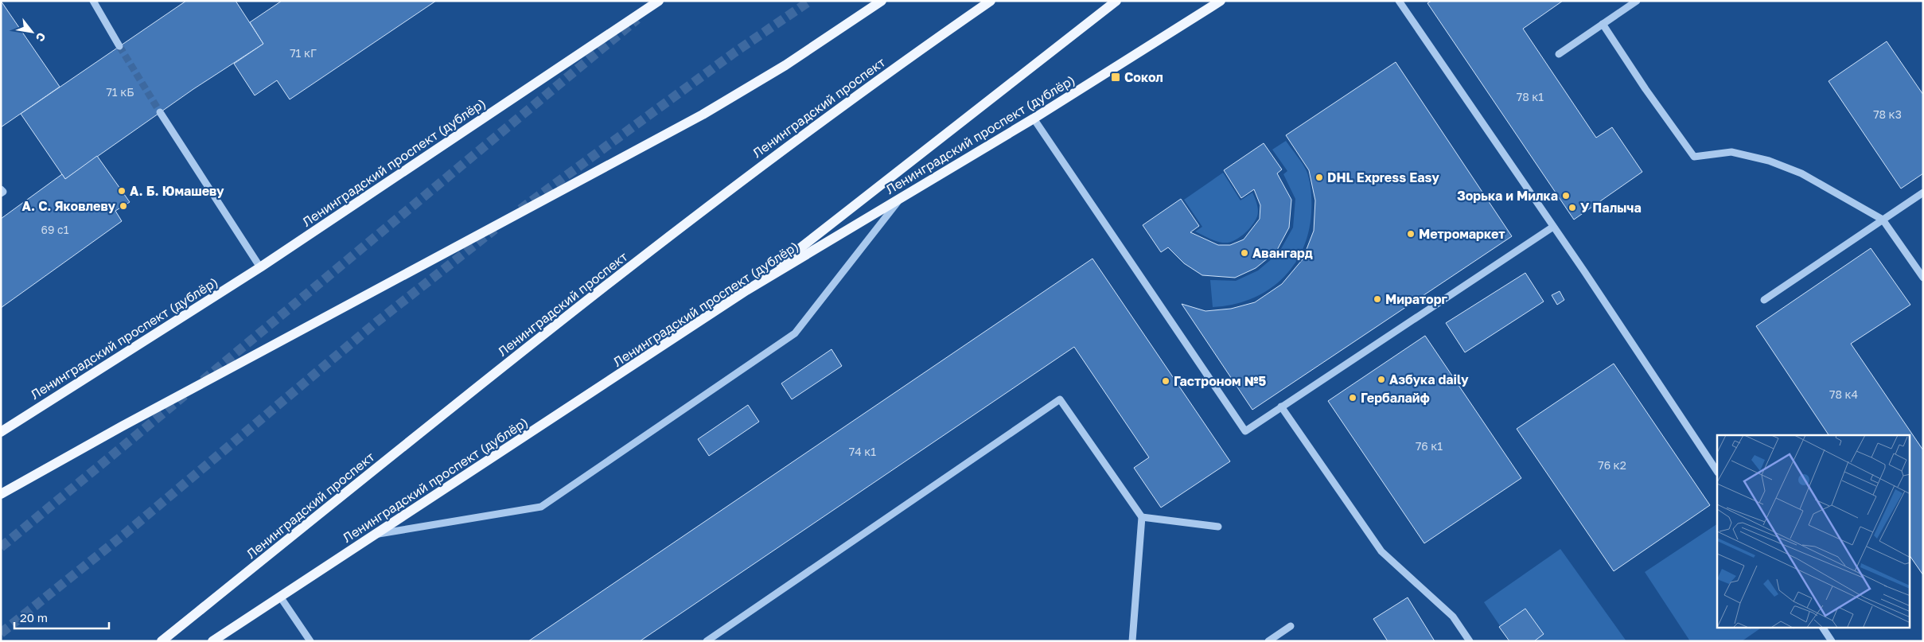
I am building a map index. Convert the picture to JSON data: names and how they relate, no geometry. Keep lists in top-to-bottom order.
{
  "streets": {
    "main road": ["Ленинградский проспект", "Ленинградский проспект (дублёр)"]
  },
  "places": {
    "transit": ["Сокол"],
    "other": [
      "DHL Express Easy",
      "А. Б. Юмашеву",
      "Зорька и Милка",
      "А. С. Яковлеву",
      "У Палыча",
      "Метромаркет",
      "Авангард",
      "Мираторг",
      "Азбука daily",
      "Гастроном №5",
      "Гербалайф"
    ]
  },
  "house_numbers": [
    "71 кГ",
    "71 кБ",
    "78 к1",
    "78 к3",
    "69 с1",
    "78 к4",
    "76 к1",
    "74 к1",
    "76 к2"
  ],
  "scale_bar": "20 m",
  "north": "bottom right"
}
